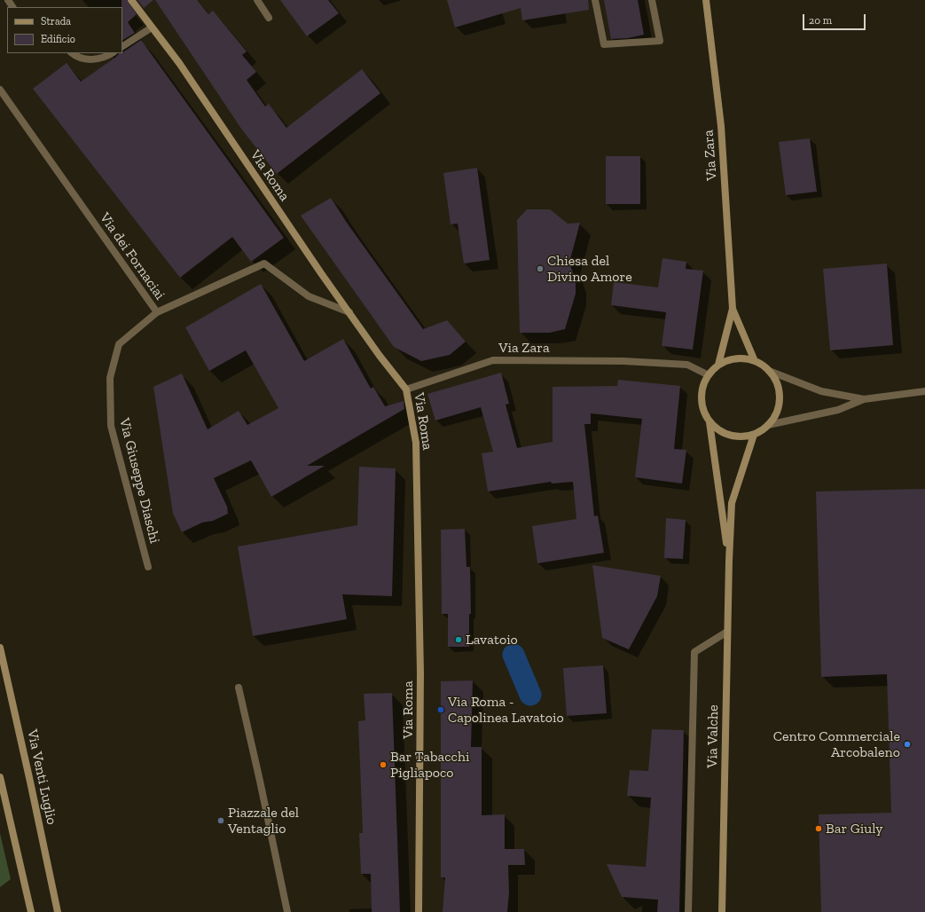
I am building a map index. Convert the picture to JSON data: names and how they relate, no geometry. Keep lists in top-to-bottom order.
{
  "streets": {
    "main road": [
      "Via Zara",
      "Via Roma",
      "Via Valche",
      "Via Venti Luglio"
    ],
    "street": ["Via dei Fornaciai", "Via Giuseppe Diaschi"]
  },
  "crossings": [
    ["Via Zara", "Via Roma"],
    ["Via Zara", "Via Valche"],
    ["Via Roma", "Via dei Fornaciai"],
    ["Via dei Fornaciai", "Via Giuseppe Diaschi"]
  ],
  "places": [
    "Chiesa del Divino Amore",
    "Lavatoio",
    "Via Roma - Capolinea Lavatoio",
    "Centro Commerciale Arcobaleno",
    "Bar Tabacchi Pigliapoco",
    "Piazzale del Ventaglio",
    "Bar Giuly"
  ],
  "legend": ["Strada", "Edificio"],
  "scale_bar": "20 m"
}
